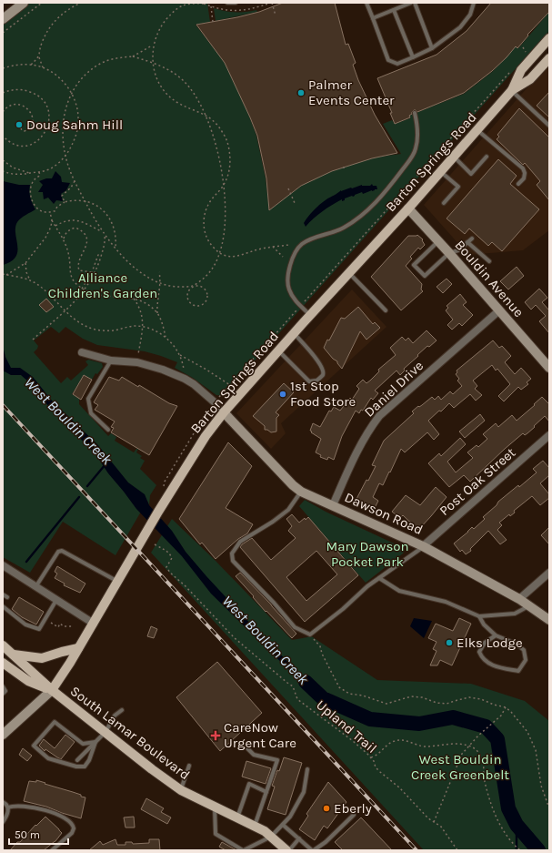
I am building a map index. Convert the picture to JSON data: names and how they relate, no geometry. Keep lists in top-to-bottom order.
{
  "streets": {
    "main road": ["Barton Springs Road", "South Lamar Boulevard"],
    "street": [
      "Bouldin Avenue",
      "Daniel Drive",
      "Post Oak Street",
      "Dawson Road"
    ],
    "path": ["Upland Trail"]
  },
  "crossings": [
    ["Barton Springs Road", "Bouldin Avenue"],
    ["Barton Springs Road", "Dawson Road"],
    ["Barton Springs Road", "South Lamar Boulevard"],
    ["Bouldin Avenue", "Daniel Drive"],
    ["Daniel Drive", "Dawson Road"],
    ["Post Oak Street", "Dawson Road"]
  ],
  "water": ["West Bouldin Creek"],
  "parks": ["Alliance Children's Garden", "Mary Dawson Pocket Park", "West Bouldin Creek Greenbelt"],
  "places": {
    "other": [
      "Palmer Events Center",
      "Doug Sahm Hill",
      "1st Stop Food Store",
      "Elks Lodge",
      "Eberly"
    ],
    "health": ["CareNow Urgent Care"]
  },
  "scale_bar": "50 m"
}
